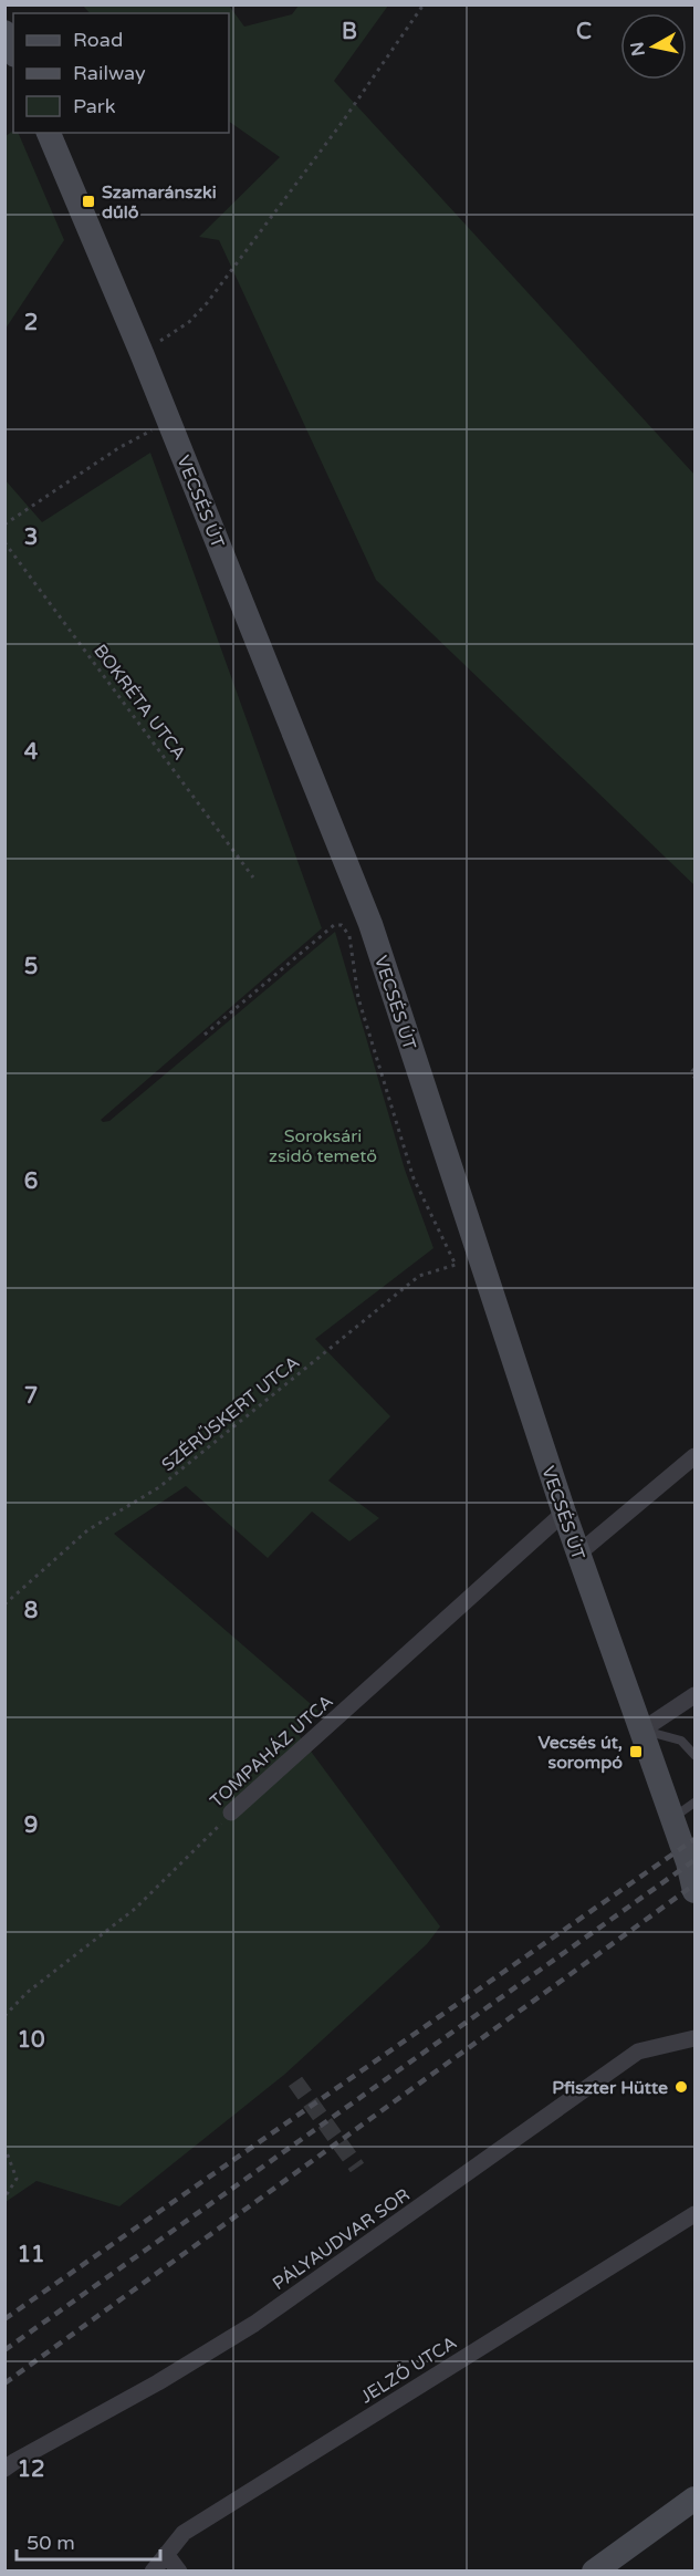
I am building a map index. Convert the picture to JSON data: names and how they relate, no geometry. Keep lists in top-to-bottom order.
{
  "streets": {
    "street": [
      "VECSÉS ÚT",
      "TOMPAHÁZ UTCA",
      "PÁLYAUDVAR SOR",
      "JELZŐ UTCA"
    ],
    "path": ["BOKRÉTA UTCA", "SZÉRŰSKERT UTCA"]
  },
  "crossings": [
    ["VECSÉS ÚT", "SZÉRŰSKERT UTCA"],
    ["VECSÉS ÚT", "TOMPAHÁZ UTCA"]
  ],
  "parks": ["Soroksári zsidó temető"],
  "places": {
    "transit": ["Szamaránszki dűlő", "Vecsés út, sorompó"],
    "other": ["Pfiszter Hütte"]
  },
  "legend": ["Road", "Railway", "Park"],
  "scale_bar": "50 m",
  "north": "left",
  "grid": {
    "columns": ["B", "C"],
    "rows": [
      "2",
      "3",
      "4",
      "5",
      "6",
      "7",
      "8",
      "9",
      "10",
      "11",
      "12"
    ]
  }
}
